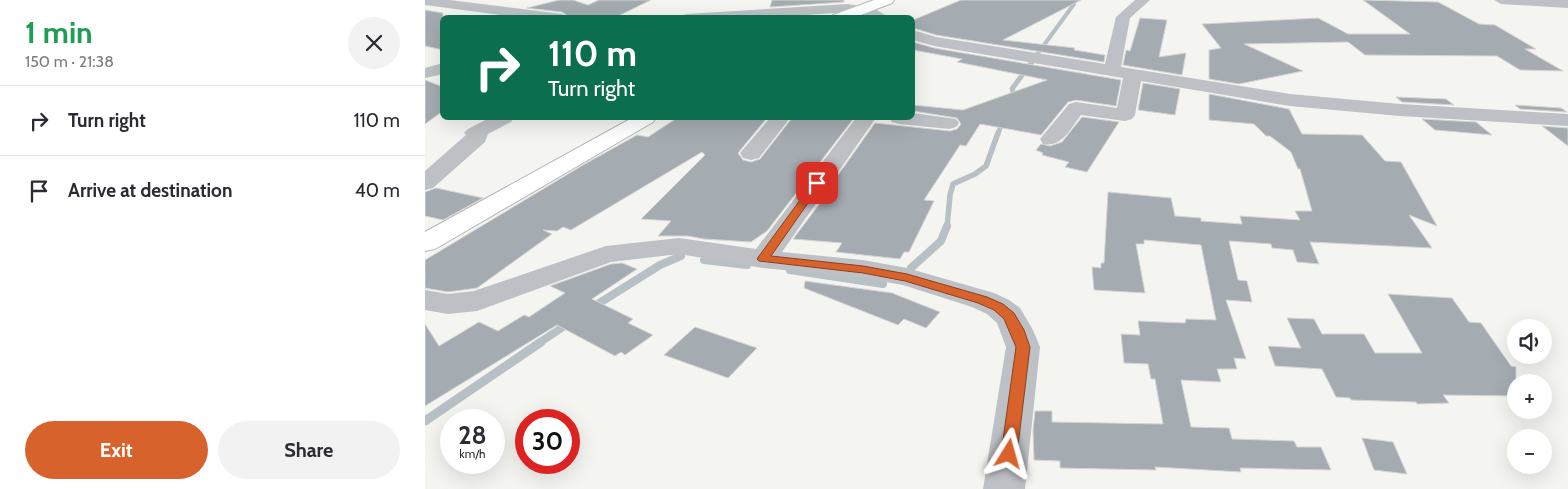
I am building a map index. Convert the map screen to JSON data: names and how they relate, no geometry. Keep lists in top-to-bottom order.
{
  "page": {
    "heading": ["1 min", "150 m · 21:38"],
    "turn": ["110 m", "Turn right"],
    "list": [
      {
        "name": "Turn right",
        "value": "110 m"
      },
      {
        "name": "Arrive at destination",
        "value": "40 m"
      }
    ],
    "map_buttons": ["+", "−"],
    "speed": "28 km/h",
    "limit": "30",
    "buttons": ["Exit", "Share"]
  }
}
